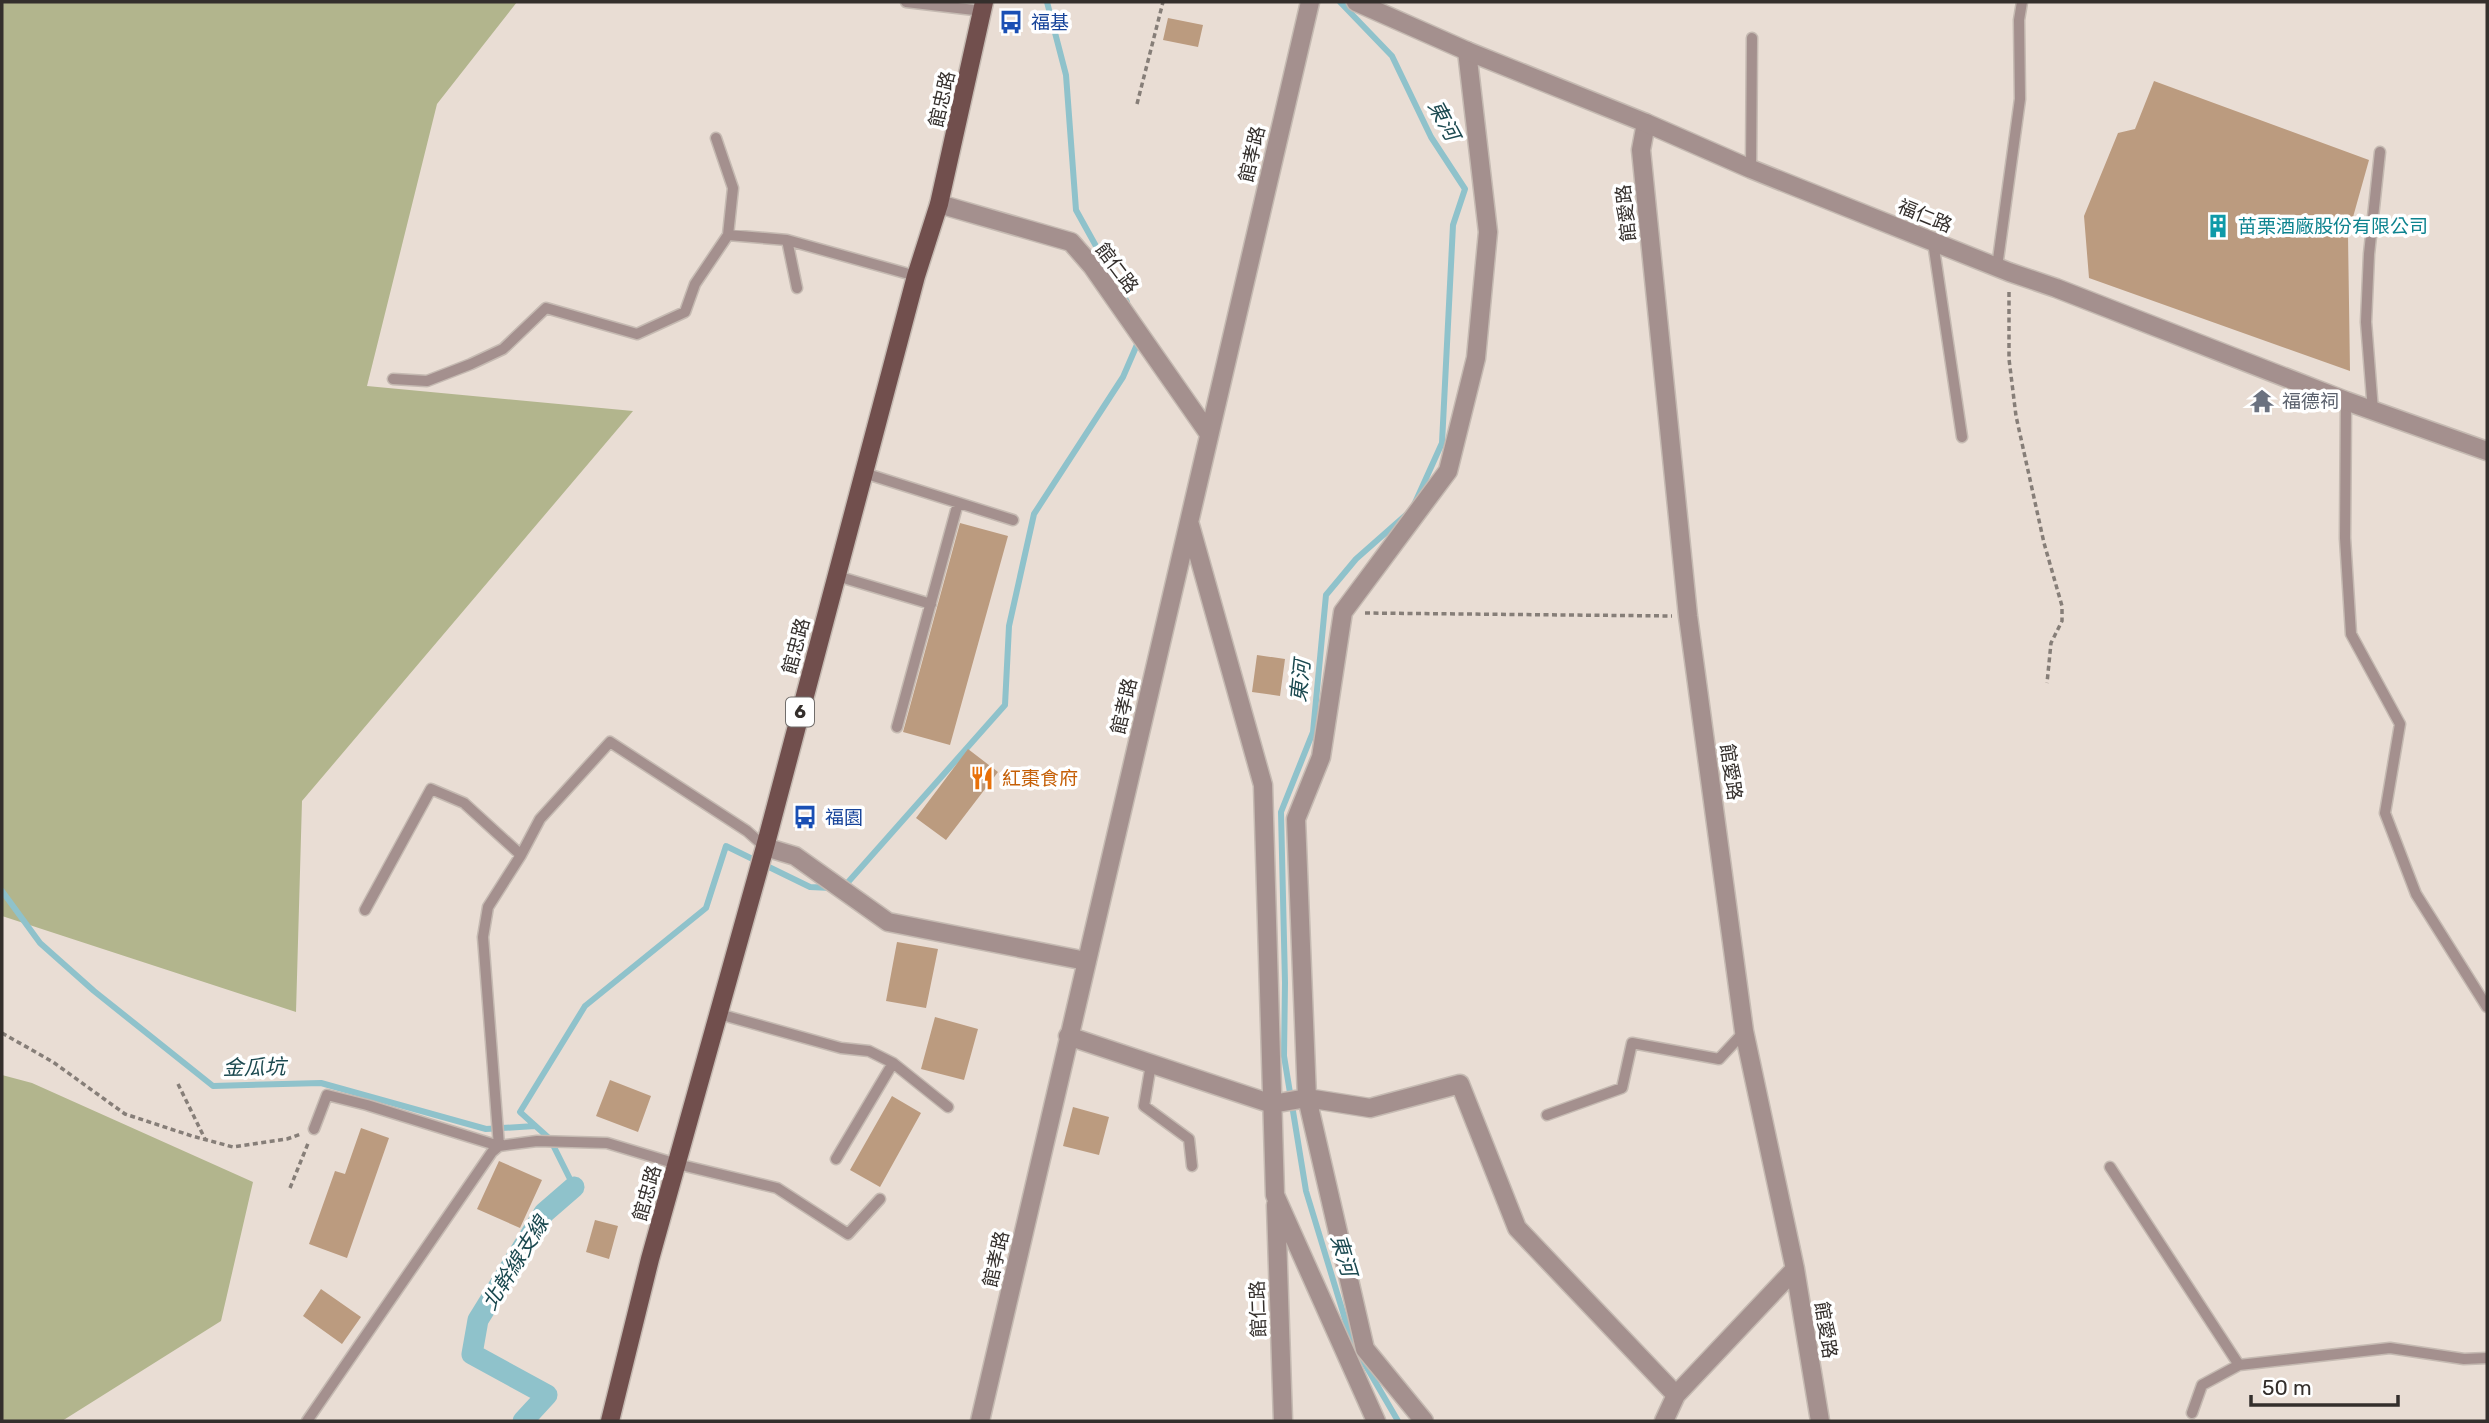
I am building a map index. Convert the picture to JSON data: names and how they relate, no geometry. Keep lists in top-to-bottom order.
{
  "streets": {
    "main road": ["館忠路", "6"],
    "street": [
      "館孝路",
      "館愛路",
      "福仁路",
      "館仁路"
    ]
  },
  "crossings": [
    ["館忠路", "館仁路"],
    ["館孝路", "館仁路"],
    ["館愛路", "福仁路"]
  ],
  "water": ["東河", "金瓜坑", "北幹線支線"],
  "places": {
    "bus stop": ["福基", "福園"],
    "building": ["苗栗酒廠股份有限公司"],
    "temple": ["福德祠"],
    "restaurant": ["紅棗食府"]
  },
  "scale_bar": "50 m"
}
